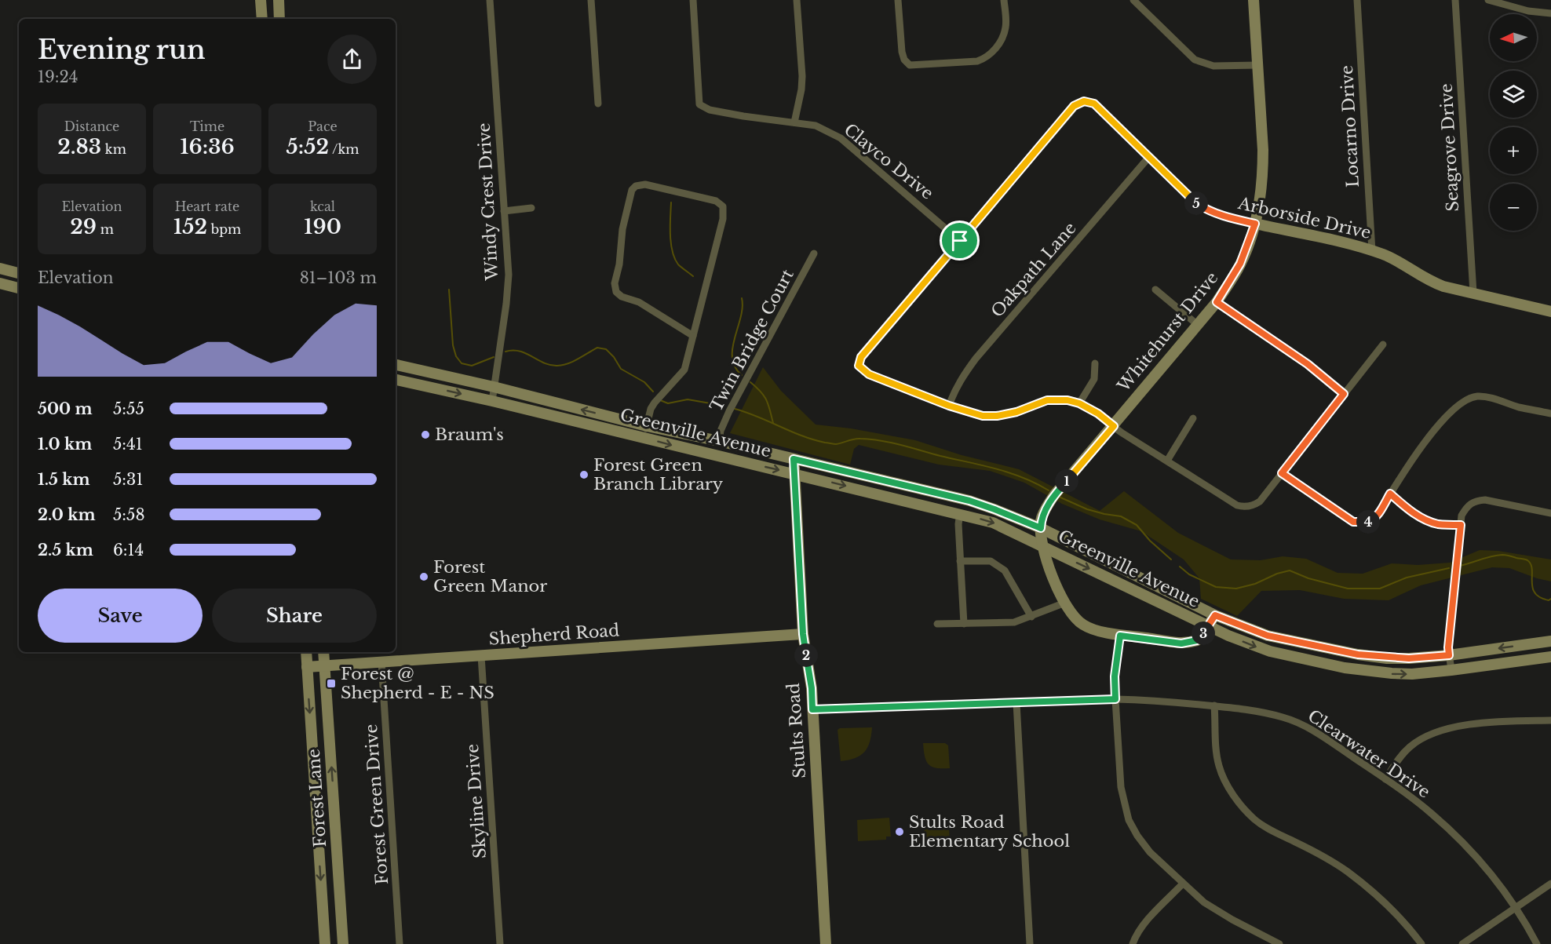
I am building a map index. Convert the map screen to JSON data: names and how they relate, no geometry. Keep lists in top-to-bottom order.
{
  "streets": {
    "main road": [
      "Arborside Drive",
      "Whitehurst Drive",
      "Greenville Avenue",
      "Shepherd Road",
      "Stults Road",
      "Forest Lane"
    ],
    "street": [
      "Locarno Drive",
      "Seagrove Drive",
      "Clayco Drive",
      "Windy Crest Drive",
      "Oakpath Lane",
      "Twin Bridge Court",
      "Clearwater Drive",
      "Skyline Drive",
      "Forest Green Drive"
    ]
  },
  "crossings": [
    ["Locarno Drive", "Arborside Drive"],
    ["Seagrove Drive", "Arborside Drive"],
    ["Clayco Drive", "Arborside Drive"],
    ["Windy Crest Drive", "Greenville Avenue"],
    ["Arborside Drive", "Oakpath Lane"],
    ["Arborside Drive", "Whitehurst Drive"],
    ["Whitehurst Drive", "Greenville Avenue"],
    ["Twin Bridge Court", "Greenville Avenue"],
    ["Greenville Avenue", "Stults Road"],
    ["Shepherd Road", "Stults Road"],
    ["Shepherd Road", "Forest Lane"],
    ["Shepherd Road", "Skyline Drive"],
    ["Shepherd Road", "Forest Green Drive"],
    ["Stults Road", "Clearwater Drive"]
  ],
  "places": {
    "other": [
      "Braum's",
      "Forest Green Branch Library",
      "Forest Green Manor",
      "Stults Road Elementary School"
    ],
    "transit": ["Forest @ Shepherd - E - NS"]
  },
  "north": "left",
  "page": {
    "map_buttons": ["+", "−"],
    "heading": ["Evening run", "19:24"],
    "stats": [
      ["Distance", "2.83 km"],
      ["Time", "16:36"],
      ["Pace", "5:52 /km"],
      ["Elevation", "29 m"],
      ["Heart rate", "152 bpm"],
      ["kcal", "190"]
    ],
    "pins": [
      "5",
      "1",
      "4",
      "3",
      "2"
    ],
    "chart": ["Elevation", "81–103 m"],
    "list": [
      {
        "name": "500 m",
        "note": "5:55"
      },
      {
        "name": "1.0 km",
        "note": "5:41"
      },
      {
        "name": "1.5 km",
        "note": "5:31"
      },
      {
        "name": "2.0 km",
        "note": "5:58"
      },
      {
        "name": "2.5 km",
        "note": "6:14"
      }
    ],
    "buttons": ["Save", "Share"]
  }
}
